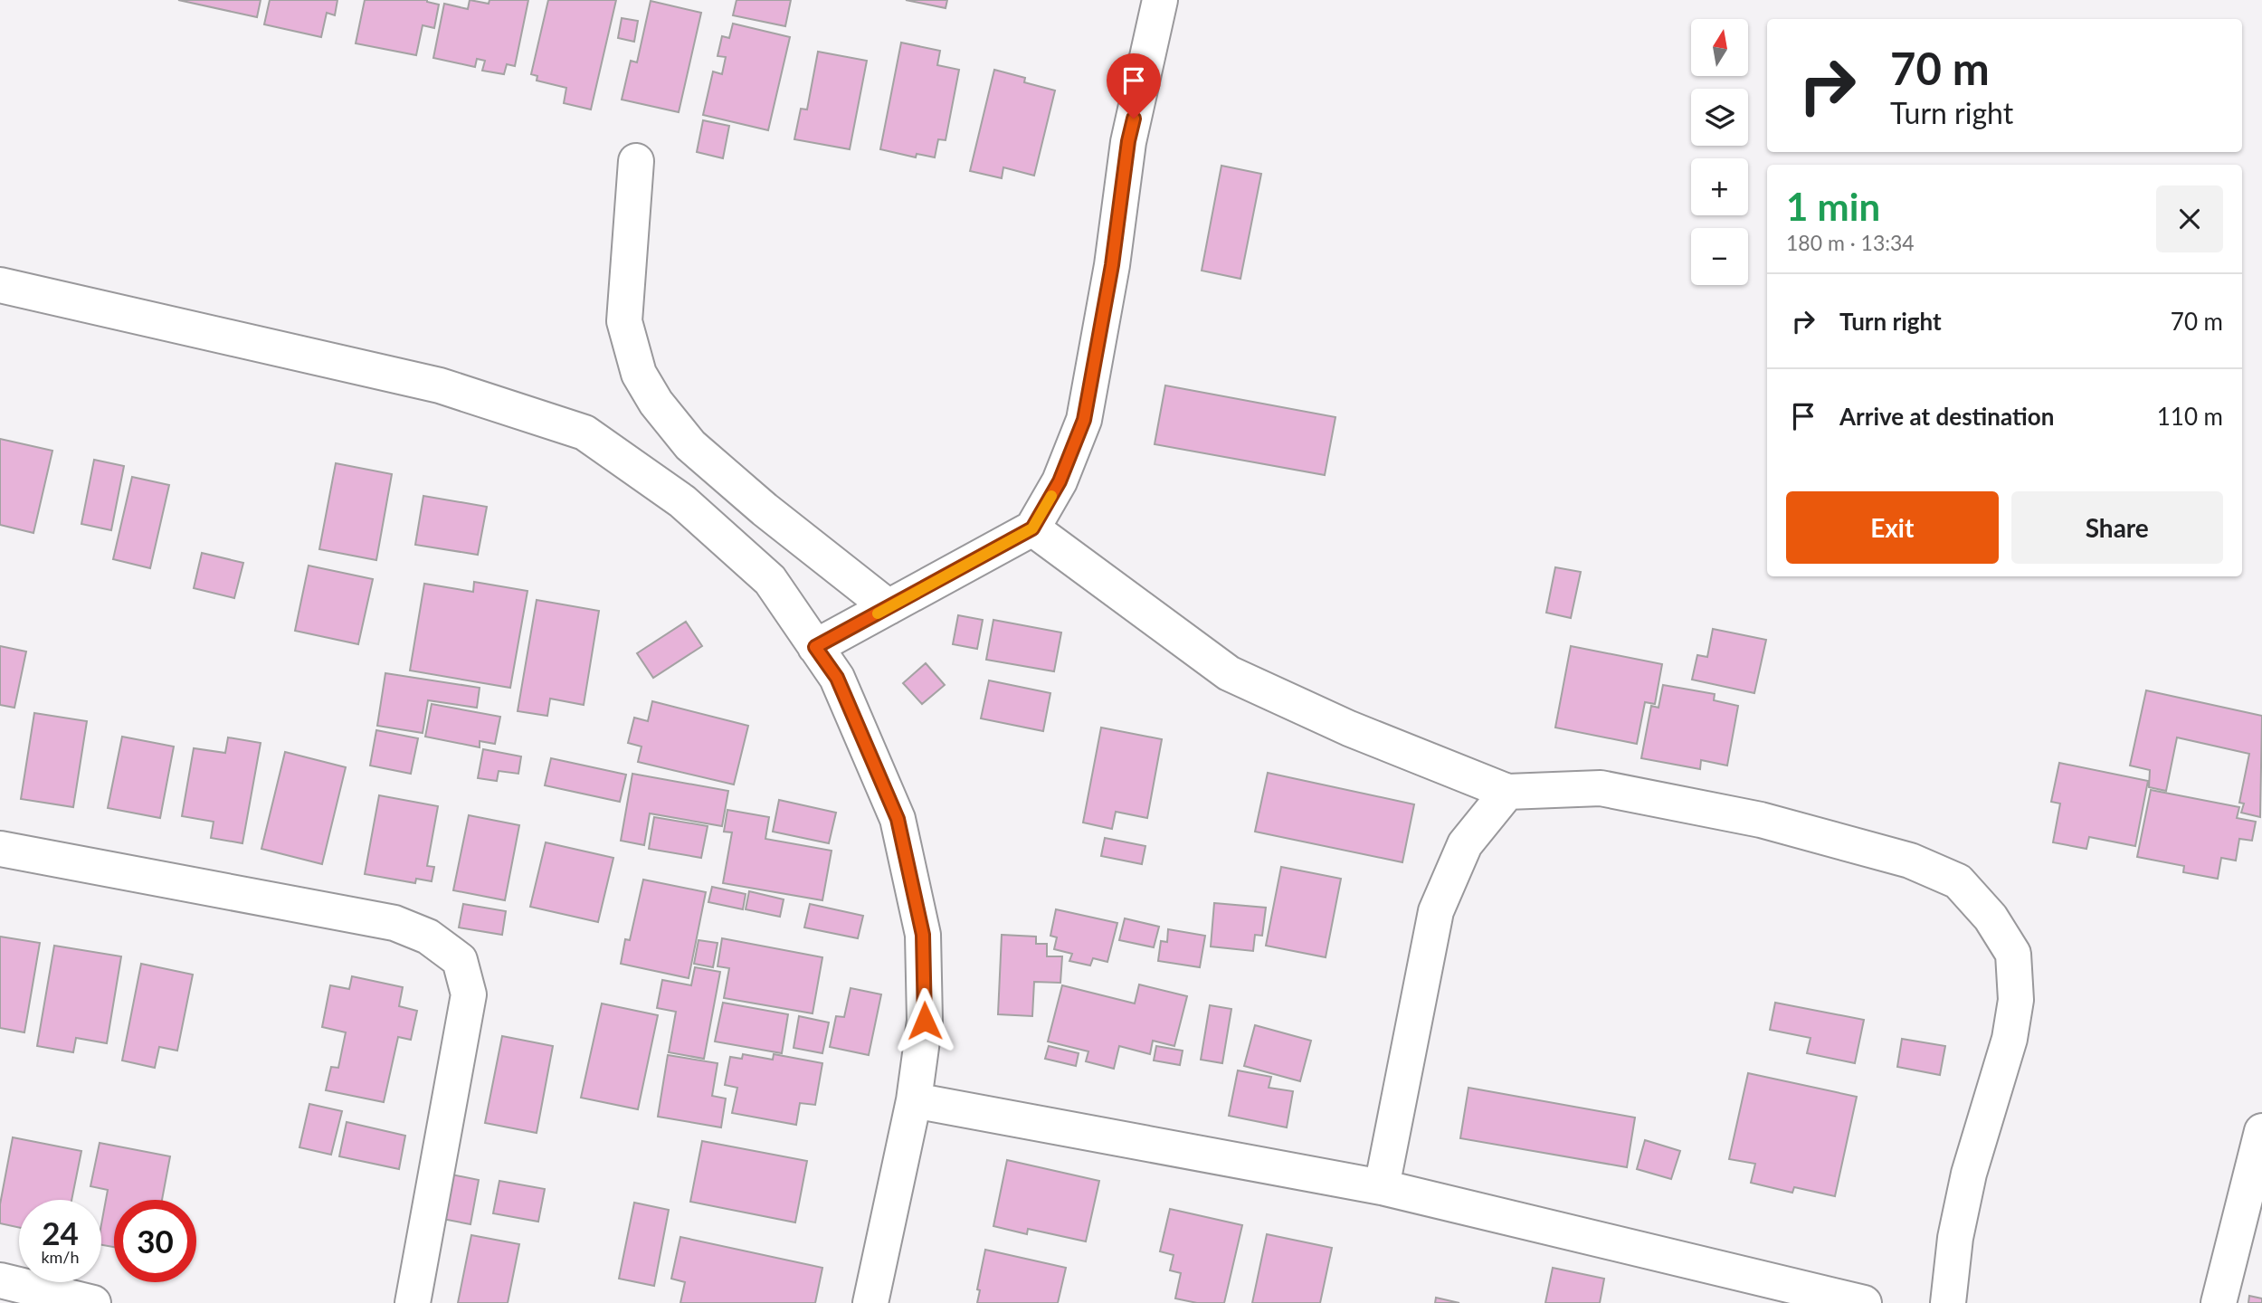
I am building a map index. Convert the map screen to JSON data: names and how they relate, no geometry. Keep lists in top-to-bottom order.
{
  "north": "top",
  "page": {
    "map_buttons": ["+", "−"],
    "turn": ["70 m", "Turn right"],
    "heading": ["1 min", "180 m · 13:34"],
    "list": [
      {
        "name": "Turn right",
        "value": "70 m"
      },
      {
        "name": "Arrive at destination",
        "value": "110 m"
      }
    ],
    "buttons": ["Exit", "Share"],
    "speed": "24 km/h",
    "limit": "30"
  }
}
